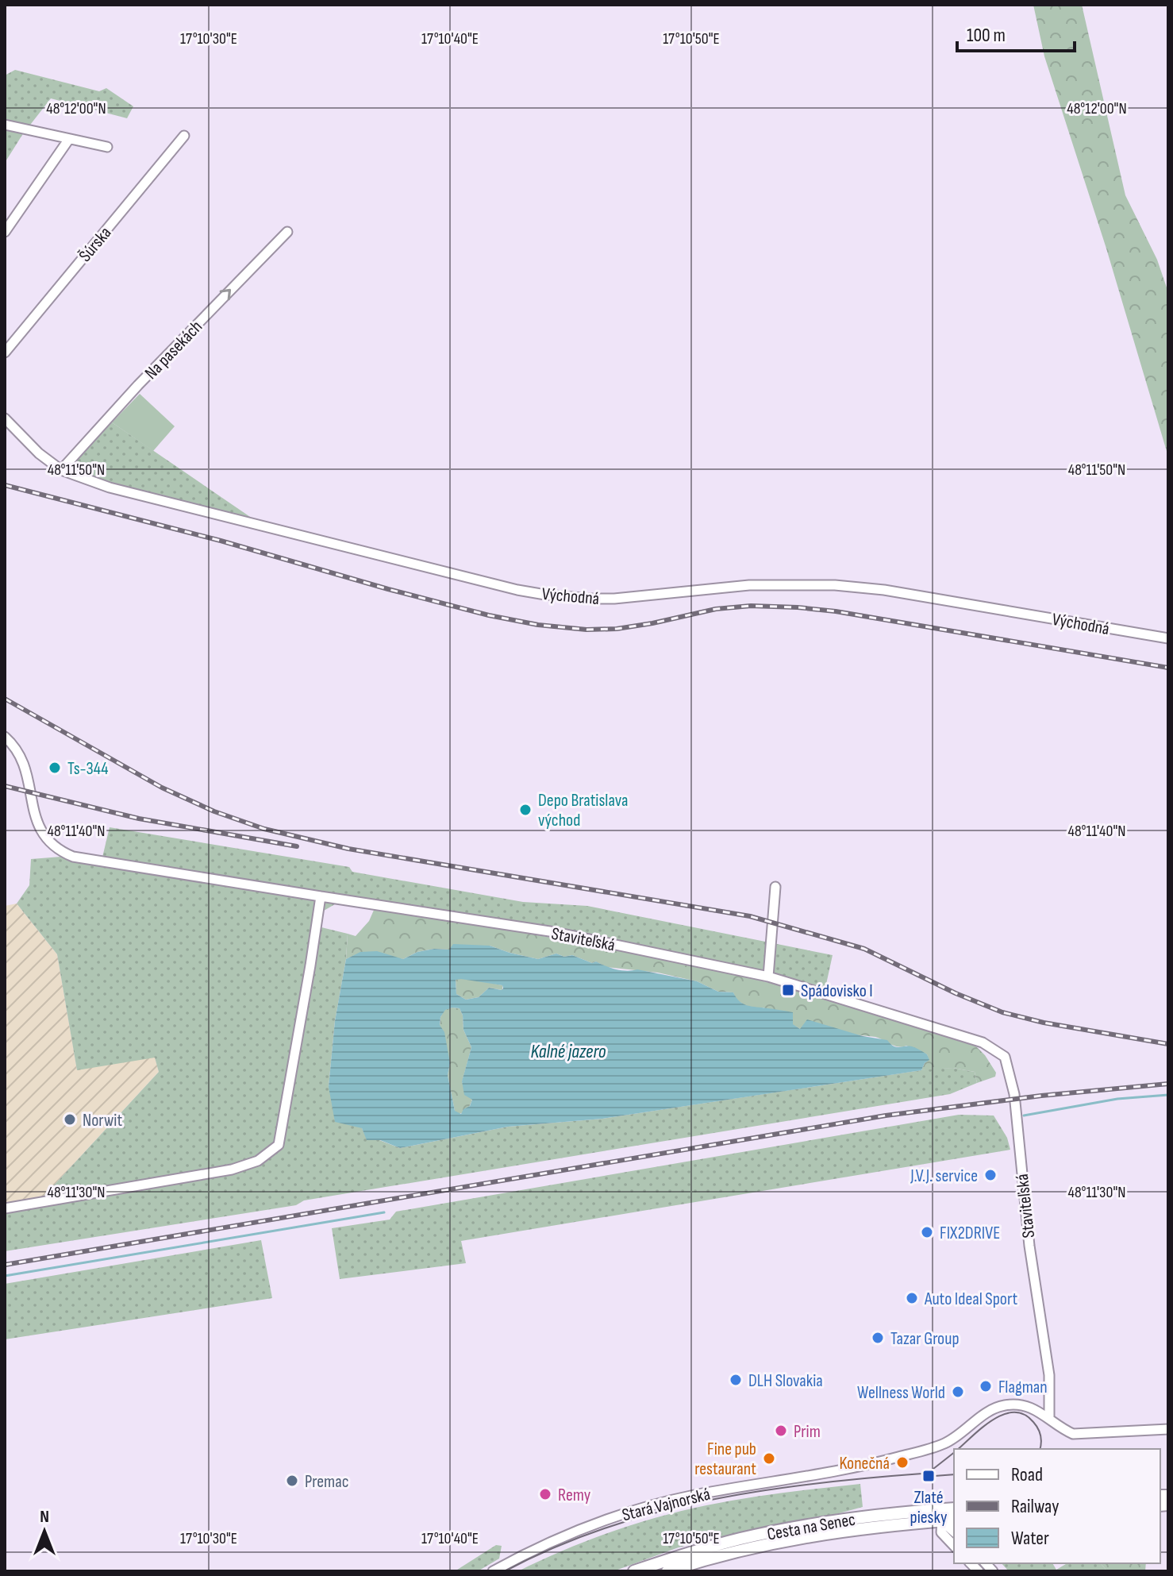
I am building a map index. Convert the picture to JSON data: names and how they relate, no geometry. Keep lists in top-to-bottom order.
{
  "streets": {
    "main road": ["Cesta na Senec"],
    "street": [
      "Šúrska",
      "Na pasekách",
      "Východná",
      "Staviteľská",
      "Stará Vajnorská"
    ]
  },
  "crossings": [
    ["Na pasekách", "Východná"],
    ["Staviteľská", "Stará Vajnorská"]
  ],
  "one_way": ["Na pasekách"],
  "water": ["Kalné jazero"],
  "places": {
    "other": [
      "Ts-344",
      "Depo Bratislava východ",
      "Norwit",
      "J.V.J. service",
      "FIX2DRIVE",
      "Auto Ideal Sport",
      "Tazar Group",
      "DLH Slovakia",
      "Flagman",
      "Wellness World",
      "Prim",
      "Fine pub restaurant",
      "Konečná",
      "Premac",
      "Remy"
    ],
    "transit": ["Spádovisko I", "Zlaté piesky"]
  },
  "legend": ["Road", "Railway", "Water"],
  "scale_bar": "100 m",
  "north": "top",
  "coordinates": [
    "17°10'30\"E",
    "17°10'40\"E",
    "17°10'50\"E",
    "48°12'00\"N",
    "48°11'50\"N",
    "48°11'40\"N",
    "48°11'30\"N"
  ]
}
